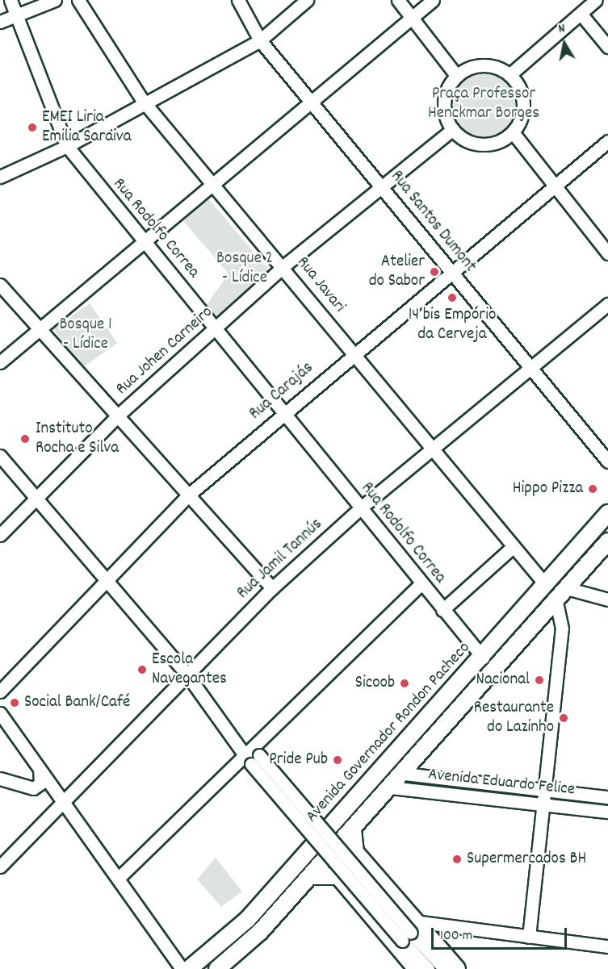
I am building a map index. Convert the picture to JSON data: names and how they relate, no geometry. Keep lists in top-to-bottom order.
{
  "streets": {
    "main road": ["Avenida Governador Rondon Pacheco"],
    "street": [
      "Rua Santos Dumont",
      "Rua Rodolfo Correa",
      "Rua Javari",
      "Rua Johen Carneiro",
      "Rua Carajás",
      "Rua Jamil Tannús",
      "Avenida Eduardo Felice"
    ]
  },
  "crossings": [
    ["Rua Santos Dumont", "Rua Johen Carneiro"],
    ["Rua Santos Dumont", "Rua Carajás"],
    ["Rua Santos Dumont", "Rua Jamil Tannús"],
    ["Rua Rodolfo Correa", "Rua Johen Carneiro"],
    ["Rua Rodolfo Correa", "Rua Carajás"],
    ["Rua Rodolfo Correa", "Rua Jamil Tannús"],
    ["Rua Rodolfo Correa", "Avenida Governador Rondon Pacheco"],
    ["Rua Javari", "Rua Johen Carneiro"],
    ["Rua Javari", "Rua Carajás"],
    ["Rua Javari", "Rua Jamil Tannús"],
    ["Rua Javari", "Avenida Governador Rondon Pacheco"]
  ],
  "parks": ["Praça Professor Henckmar Borges", "Bosque 2 - Lídice", "Bosque 1 - Lídice"],
  "places": [
    "EMEI Liria Emilia Saraiva",
    "Atelier do Sabor",
    "14 bis Empório da Cerveja",
    "Instituto Rocha e Silva",
    "Hippo Pizza",
    "Escola Navegantes",
    "Nacional",
    "Sicoob",
    "Social Bank/Café",
    "Restaurante do Lazinho",
    "Pride Pub",
    "Supermercados BH"
  ],
  "scale_bar": "100 m",
  "north": "top"
}
